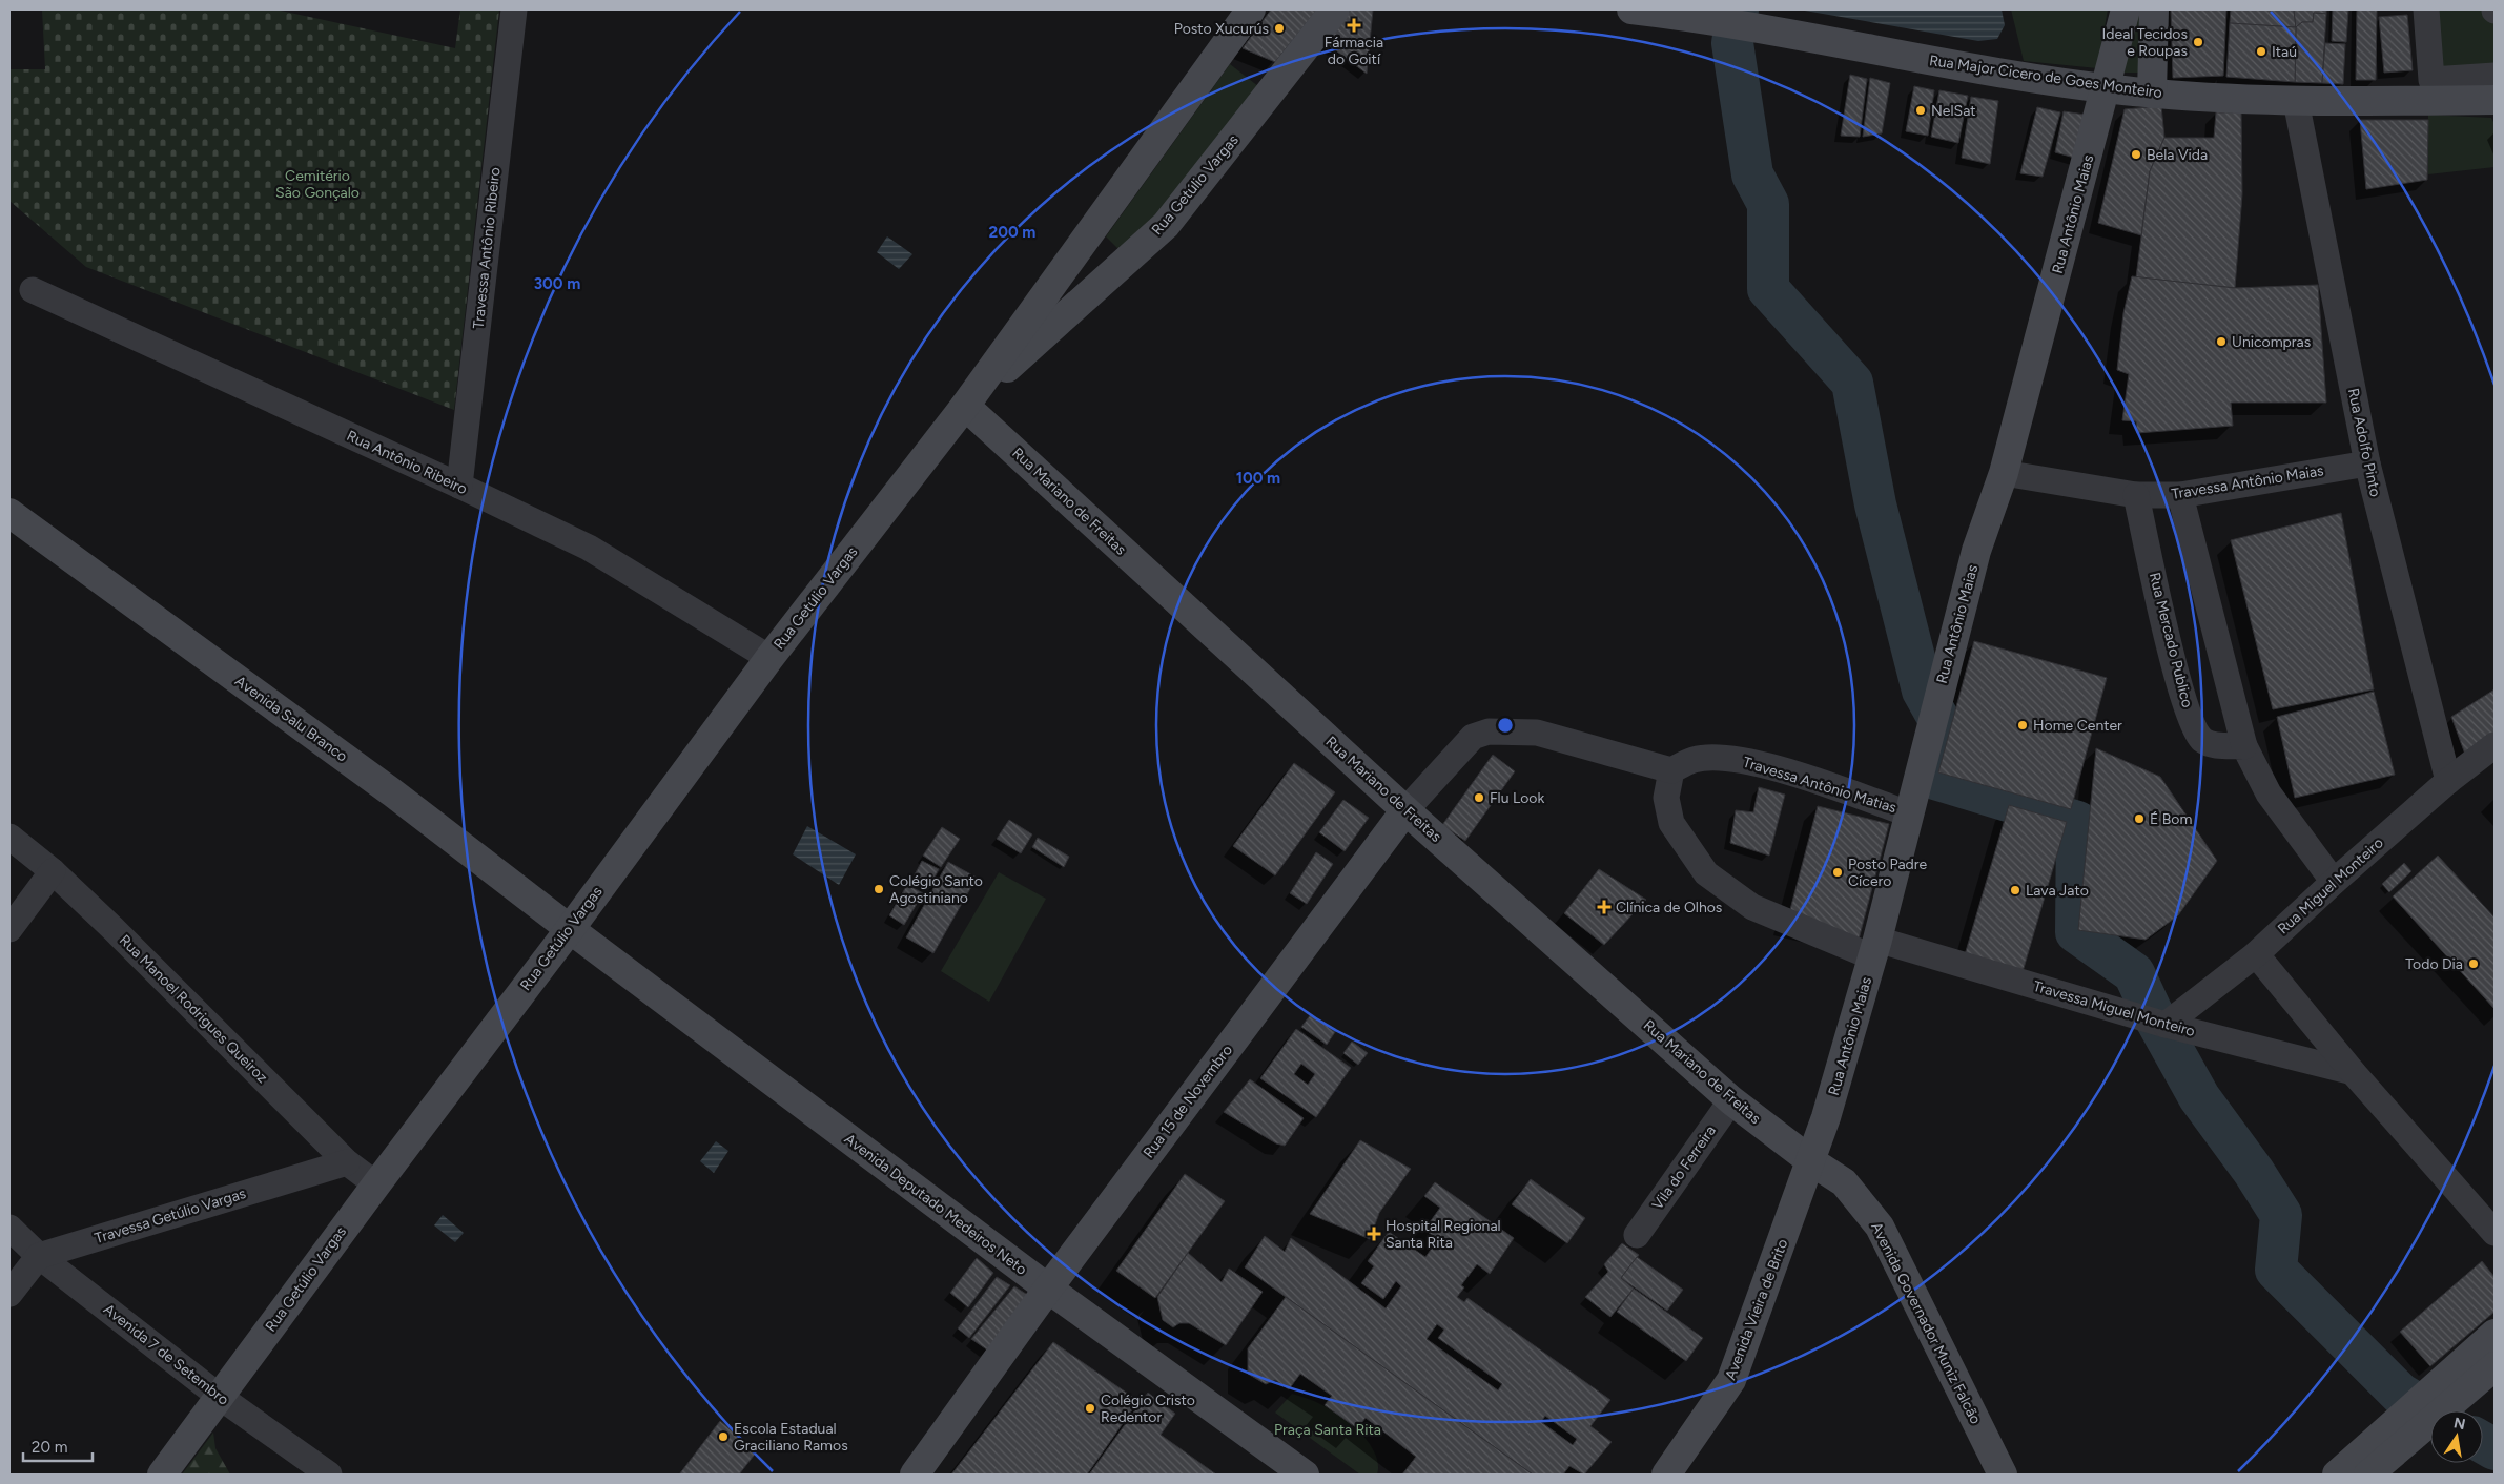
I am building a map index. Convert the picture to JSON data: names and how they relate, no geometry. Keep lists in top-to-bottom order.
{
  "streets": {
    "street": [
      "Rua Major Cicero de Goes Monteiro",
      "Rua Getúlio Vargas",
      "Rua Antônio Maias",
      "Travessa Antônio Ribeiro",
      "Rua Adolfo Pinto",
      "Rua Antônio Ribeiro",
      "Travessa Antônio Maias",
      "Rua Mariano de Freitas",
      "Rua Mercado Publico",
      "Avenida Salu Branco",
      "Travessa Antônio Matias",
      "Rua Miguel Monteiro",
      "Rua Manoel Rodrigues Queiroz",
      "Travessa Miguel Monteiro",
      "Rua 15 de Novembro",
      "Vila do Ferreira",
      "Avenida Deputado Medeiros Neto",
      "Travessa Getúlio Vargas",
      "Avenida Vieira de Brito",
      "Avenida Governador Muniz Falcão",
      "Avenida 7 de Setembro"
    ]
  },
  "crossings": [
    ["Rua Major Cicero de Goes Monteiro", "Rua Antônio Maias"],
    ["Rua Major Cicero de Goes Monteiro", "Rua Adolfo Pinto"],
    ["Rua Getúlio Vargas", "Rua Antônio Ribeiro"],
    ["Rua Getúlio Vargas", "Rua Mariano de Freitas"],
    ["Rua Getúlio Vargas", "Avenida Salu Branco"],
    ["Rua Getúlio Vargas", "Rua Manoel Rodrigues Queiroz"],
    ["Rua Getúlio Vargas", "Avenida Deputado Medeiros Neto"],
    ["Rua Getúlio Vargas", "Avenida 7 de Setembro"],
    ["Rua Antônio Maias", "Travessa Antônio Maias"],
    ["Rua Antônio Maias", "Rua Mariano de Freitas"],
    ["Rua Antônio Maias", "Travessa Antônio Matias"],
    ["Rua Antônio Maias", "Travessa Miguel Monteiro"],
    ["Rua Antônio Maias", "Avenida Vieira de Brito"],
    ["Rua Antônio Maias", "Avenida Governador Muniz Falcão"],
    ["Travessa Antônio Ribeiro", "Rua Antônio Ribeiro"],
    ["Rua Adolfo Pinto", "Travessa Antônio Maias"],
    ["Rua Adolfo Pinto", "Rua Miguel Monteiro"],
    ["Travessa Antônio Maias", "Rua Mercado Publico"],
    ["Rua Mariano de Freitas", "Rua 15 de Novembro"],
    ["Rua Mariano de Freitas", "Vila do Ferreira"],
    ["Rua Mariano de Freitas", "Avenida Vieira de Brito"],
    ["Rua Mariano de Freitas", "Avenida Governador Muniz Falcão"],
    ["Avenida Salu Branco", "Avenida Deputado Medeiros Neto"],
    ["Travessa Antônio Matias", "Rua 15 de Novembro"],
    ["Rua Miguel Monteiro", "Travessa Miguel Monteiro"],
    ["Rua Manoel Rodrigues Queiroz", "Travessa Getúlio Vargas"],
    ["Rua 15 de Novembro", "Avenida Deputado Medeiros Neto"],
    ["Travessa Getúlio Vargas", "Avenida 7 de Setembro"],
    ["Avenida Vieira de Brito", "Avenida Governador Muniz Falcão"]
  ],
  "parks": ["Cemitério São Gonçalo", "Praça Santa Rita"],
  "places": {
    "health": ["Fármacia do Goití", "Clínica de Olhos", "Hospital Regional Santa Rita"],
    "other": [
      "Posto Xucurús",
      "Ideal Tecidos e Roupas",
      "Itaú",
      "NelSat",
      "Bela Vida",
      "Unicompras",
      "Home Center",
      "Flu Look",
      "É Bom",
      "Posto Padre Cícero",
      "Colégio Santo Agostiniano",
      "Lava Jato",
      "Todo Dia",
      "Colégio Cristo Redentor",
      "Escola Estadual Graciliano Ramos"
    ]
  },
  "scale_bar": "20 m",
  "north": "top",
  "rings": ["200 m", "300 m", "100 m"]
}
